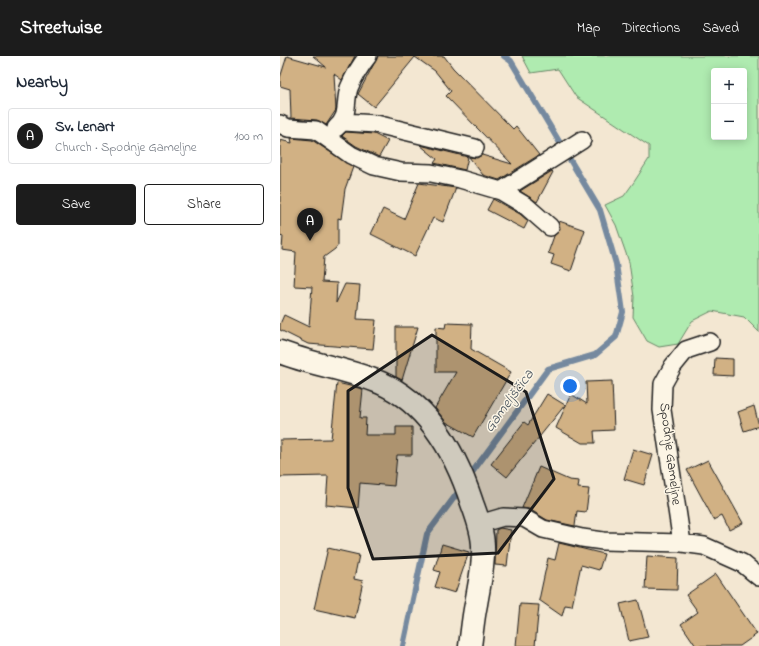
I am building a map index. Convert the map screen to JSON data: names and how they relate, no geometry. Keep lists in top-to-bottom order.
{
  "streets": {
    "street": ["Spodnje Gameljne"]
  },
  "water": ["Gameljščica"],
  "page": {
    "header": "Streetwise",
    "nav": ["Map", "Directions", "Saved"],
    "heading": "Nearby",
    "map_buttons": ["+", "−"],
    "list": [
      {
        "mark": "A",
        "name": "Sv. Lenart",
        "note": "Church · Spodnje Gameljne",
        "value": "100 m"
      }
    ],
    "buttons": ["Save", "Share"],
    "pins": "A"
  }
}
